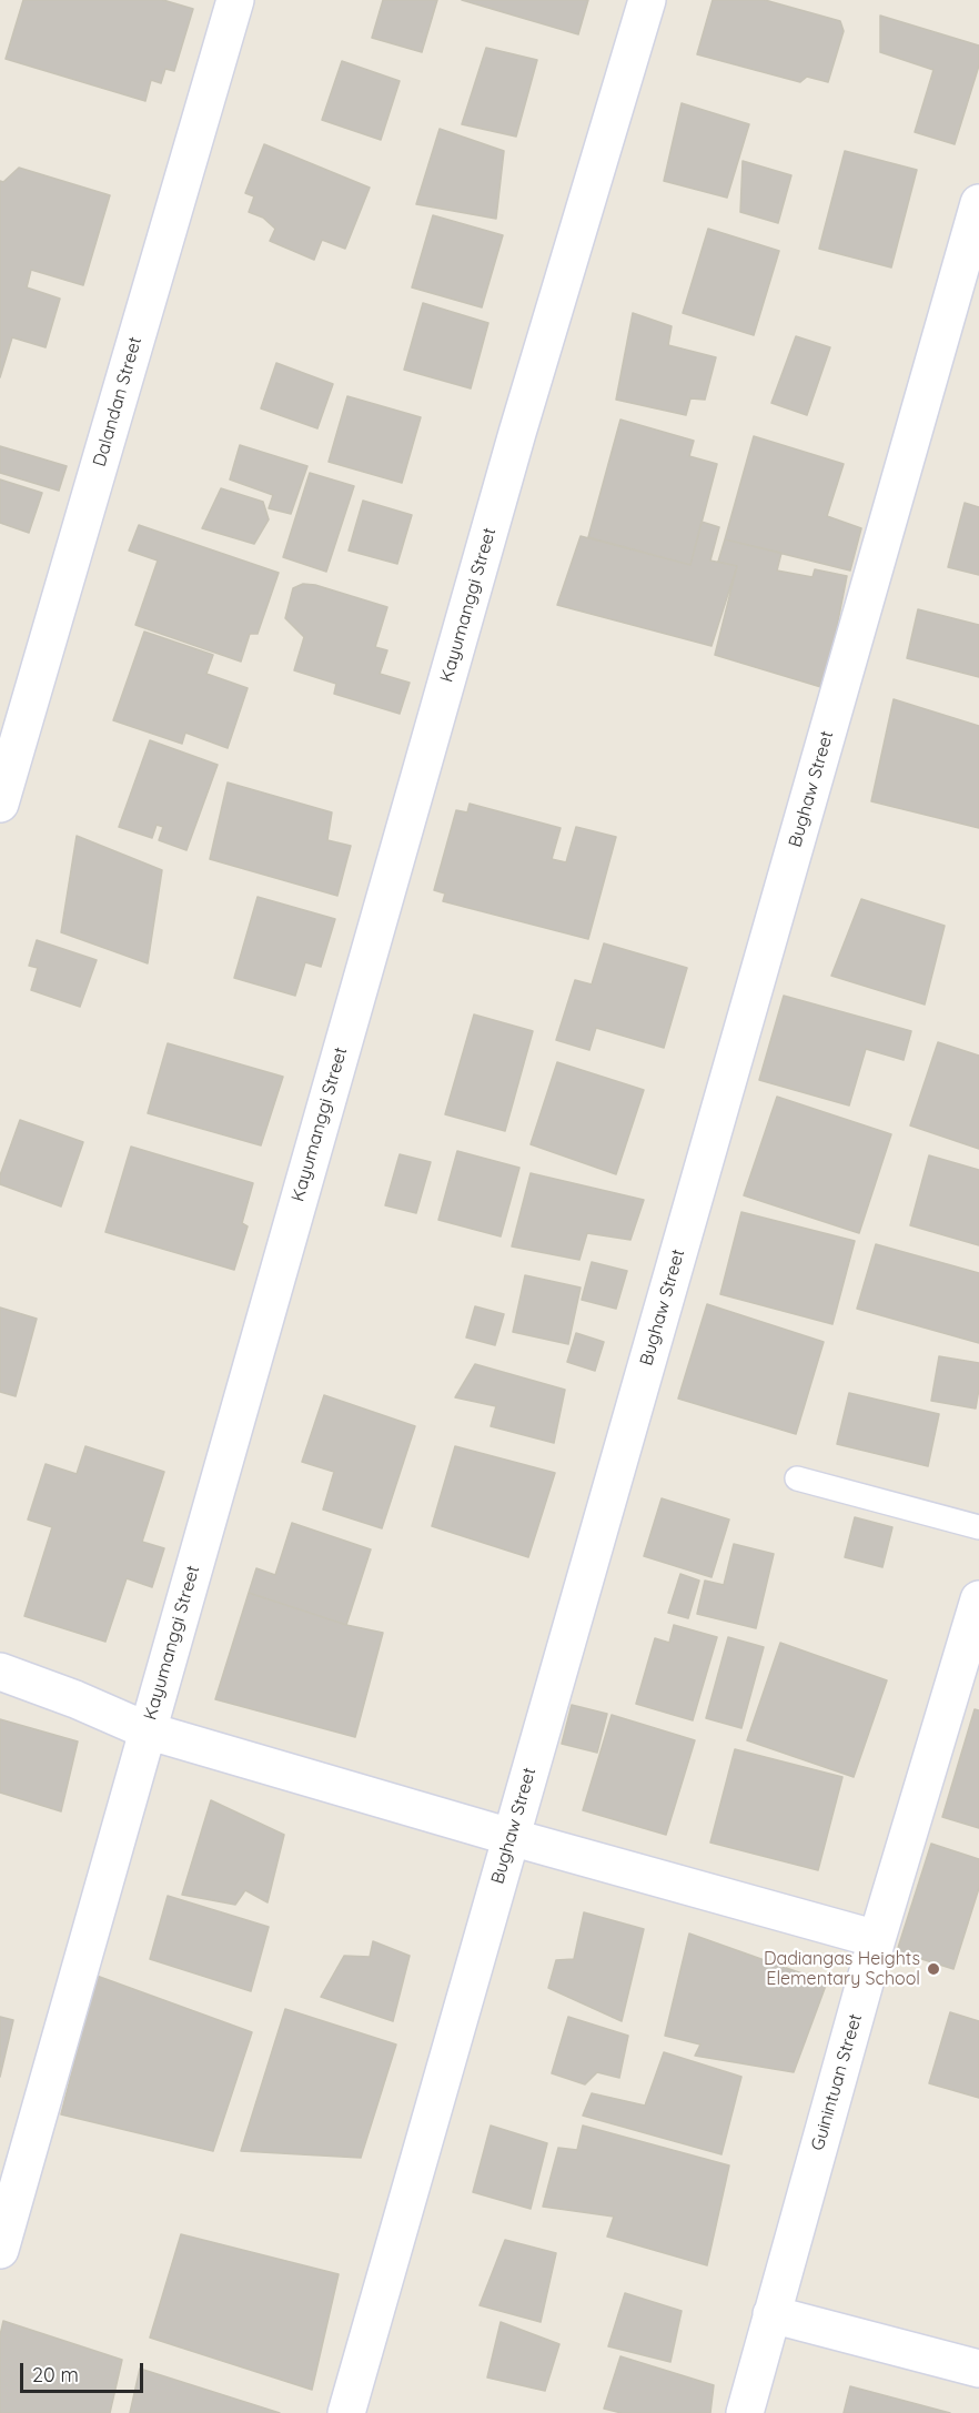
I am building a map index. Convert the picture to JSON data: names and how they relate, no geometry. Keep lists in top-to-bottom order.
{
  "streets": {
    "street": [
      "Dalandan Street",
      "Kayumanggi Street",
      "Bughaw Street",
      "Guinintuan Street"
    ]
  },
  "places": ["Dadiangas Heights Elementary School"],
  "scale_bar": "20 m"
}
